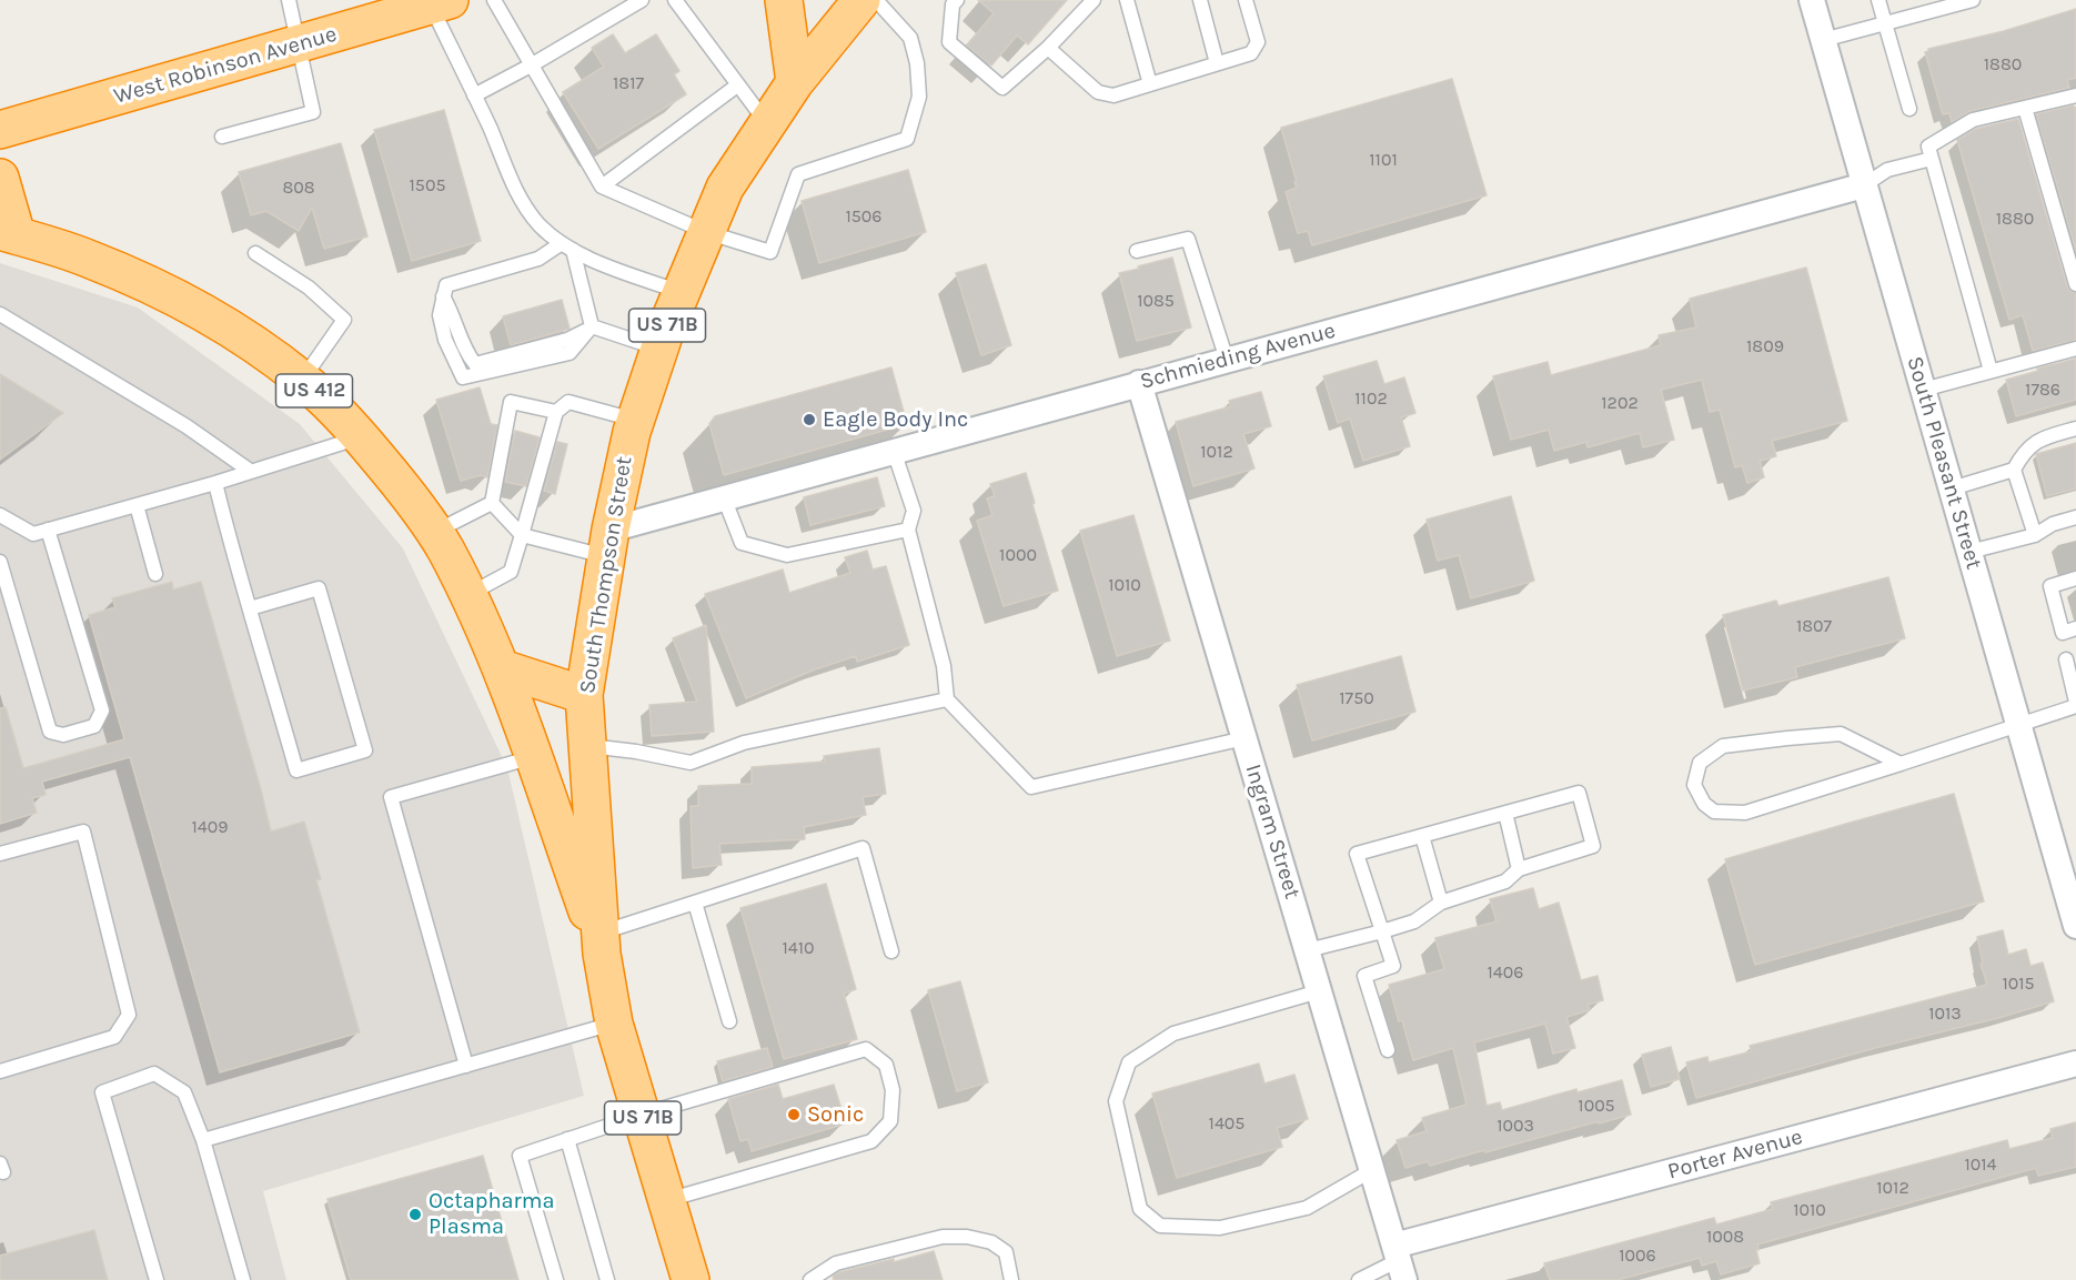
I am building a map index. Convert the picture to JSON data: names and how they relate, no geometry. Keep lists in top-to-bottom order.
{
  "streets": {
    "highway": [
      "West Robinson Avenue",
      "US 71B",
      "US 412",
      "South Thompson Street"
    ],
    "street": [
      "Schmieding Avenue",
      "South Pleasant Street",
      "Ingram Street",
      "Porter Avenue"
    ]
  },
  "crossings": [
    ["Schmieding Avenue", "South Pleasant Street"],
    ["Schmieding Avenue", "South Thompson Street"],
    ["Schmieding Avenue", "Ingram Street"],
    ["US 412", "South Thompson Street"],
    ["Ingram Street", "Porter Avenue"]
  ],
  "places": ["Eagle Body Inc", "Sonic", "Octapharma Plasma"],
  "house_numbers": [
    "1880",
    "1817",
    "1101",
    "1505",
    "808",
    "1506",
    "1880",
    "1085",
    "1809",
    "1786",
    "1102",
    "1202",
    "1012",
    "1000",
    "1010",
    "1807",
    "1750",
    "1409",
    "1410",
    "1406",
    "1015",
    "1013",
    "1005",
    "1405",
    "1003",
    "1014",
    "1012",
    "1010",
    "1008",
    "1006"
  ]
}
